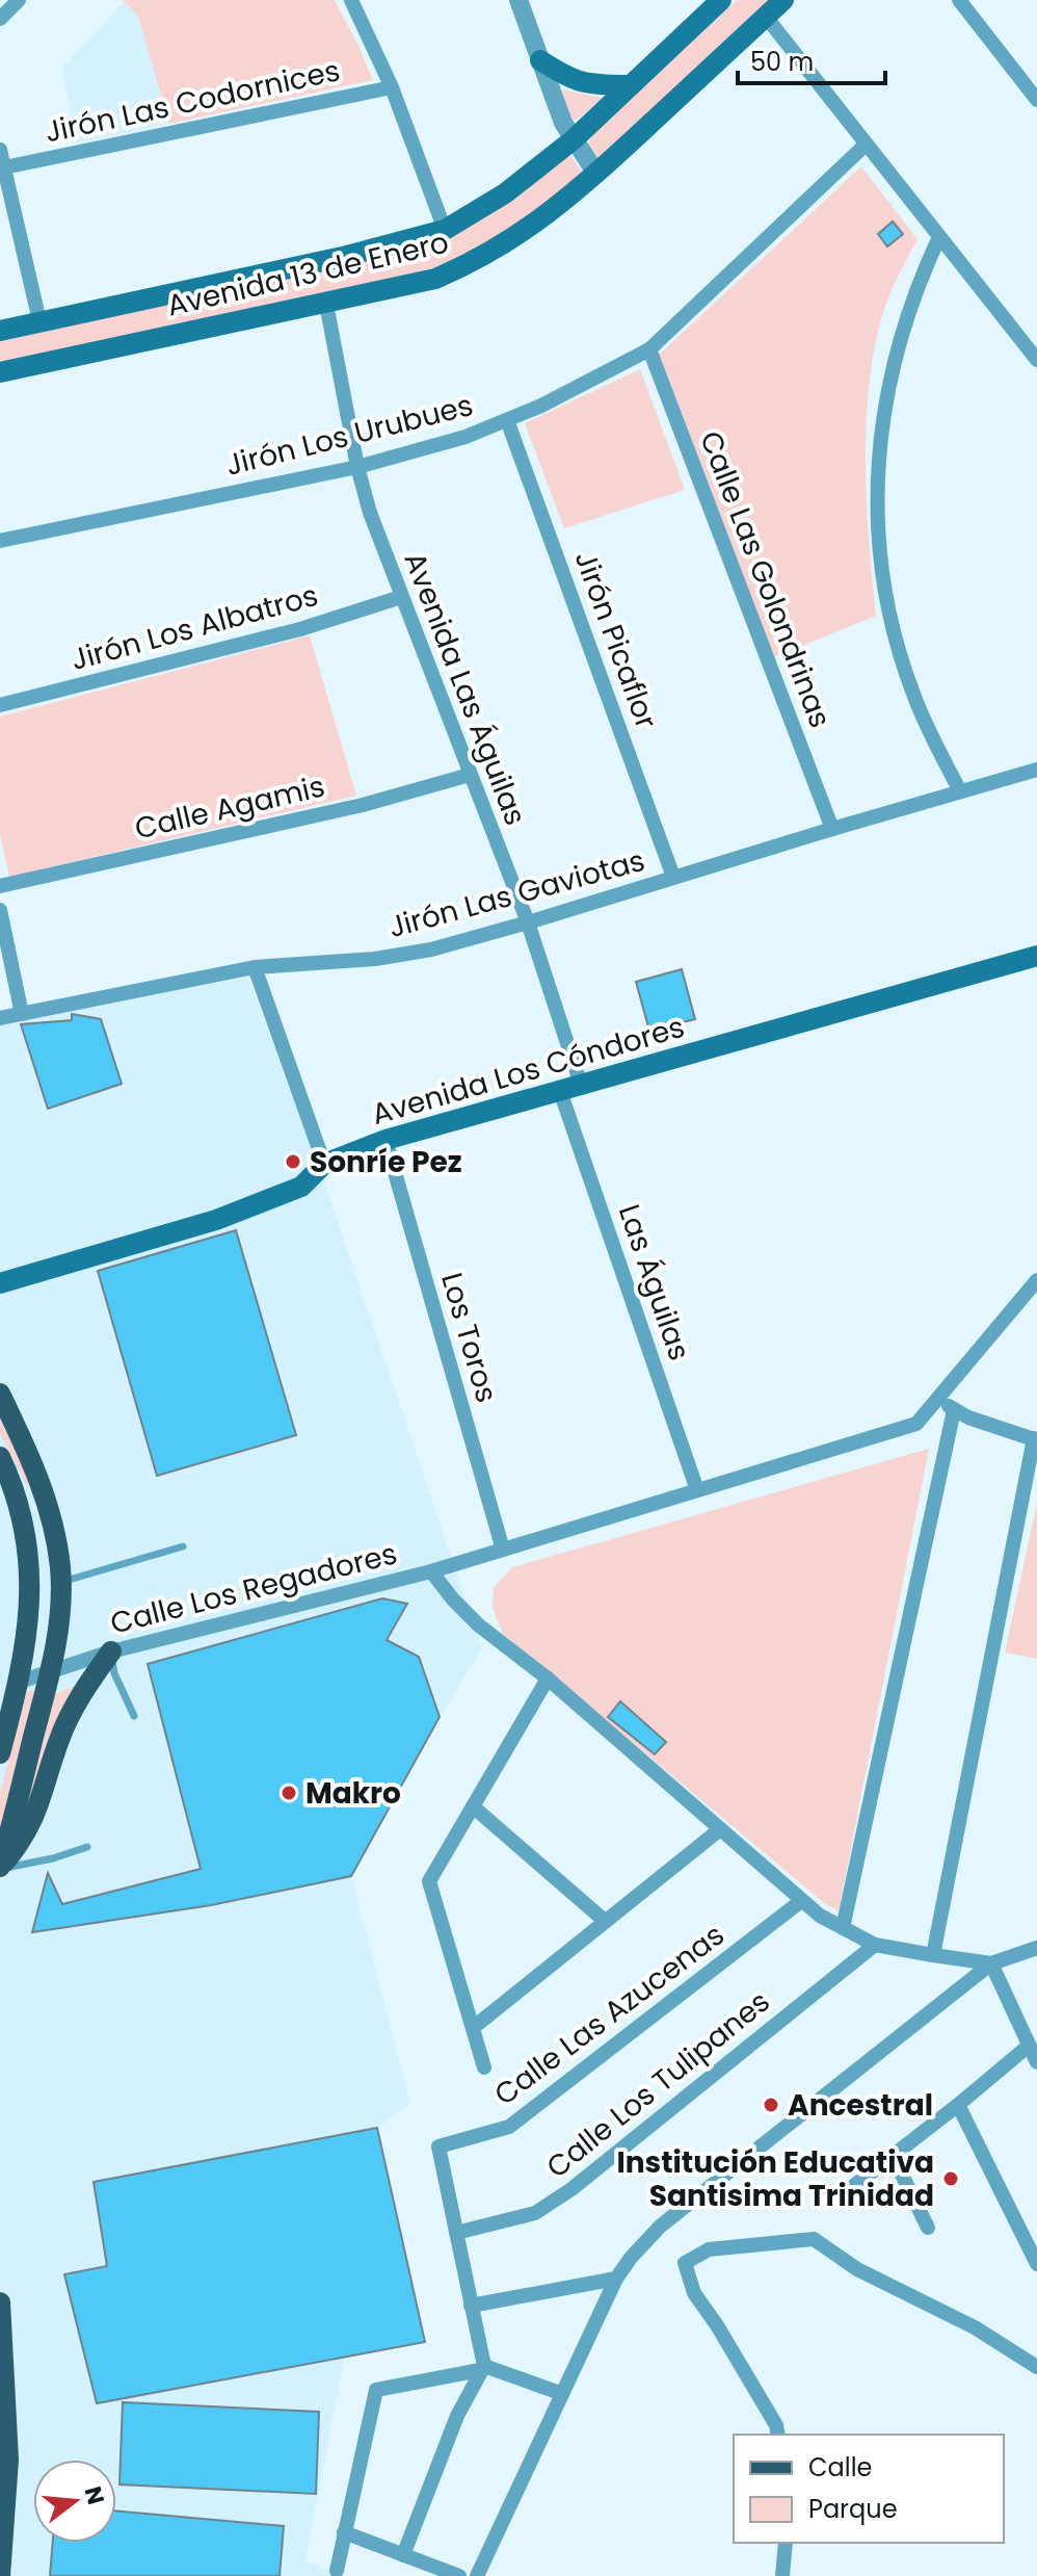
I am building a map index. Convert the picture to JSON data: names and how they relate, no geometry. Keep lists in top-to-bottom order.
{
  "streets": {
    "main road": ["Avenida 13 de Enero", "Avenida Los Cóndores"],
    "street": [
      "Jirón Las Codornices",
      "Jirón Los Urubues",
      "Calle Las Golondrinas",
      "Jirón Los Albatros",
      "Jirón Picaflor",
      "Avenida Las Águilas",
      "Calle Agamis",
      "Jirón Las Gaviotas",
      "Las Águilas",
      "Los Toros",
      "Calle Los Regadores",
      "Calle Las Azucenas",
      "Calle Los Tulipanes"
    ]
  },
  "crossings": [
    ["Avenida 13 de Enero", "Avenida Las Águilas"],
    ["Jirón Los Urubues", "Calle Las Golondrinas"],
    ["Jirón Los Urubues", "Jirón Picaflor"],
    ["Jirón Los Urubues", "Avenida Las Águilas"],
    ["Calle Las Golondrinas", "Jirón Las Gaviotas"],
    ["Jirón Los Albatros", "Avenida Las Águilas"],
    ["Jirón Picaflor", "Jirón Las Gaviotas"],
    ["Avenida Las Águilas", "Calle Agamis"],
    ["Avenida Las Águilas", "Jirón Las Gaviotas"],
    ["Avenida Las Águilas", "Avenida Los Cóndores"],
    ["Avenida Las Águilas", "Las Águilas"],
    ["Avenida Los Cóndores", "Las Águilas"],
    ["Avenida Los Cóndores", "Los Toros"],
    ["Las Águilas", "Calle Los Regadores"],
    ["Los Toros", "Calle Los Regadores"],
    ["Calle Las Azucenas", "Calle Los Tulipanes"]
  ],
  "places": [
    "Sonríe Pez",
    "Makro",
    "Ancestral",
    "Institución Educativa Santisima Trinidad"
  ],
  "legend": ["Calle", "Parque"],
  "scale_bar": "50 m",
  "north": "right"
}
